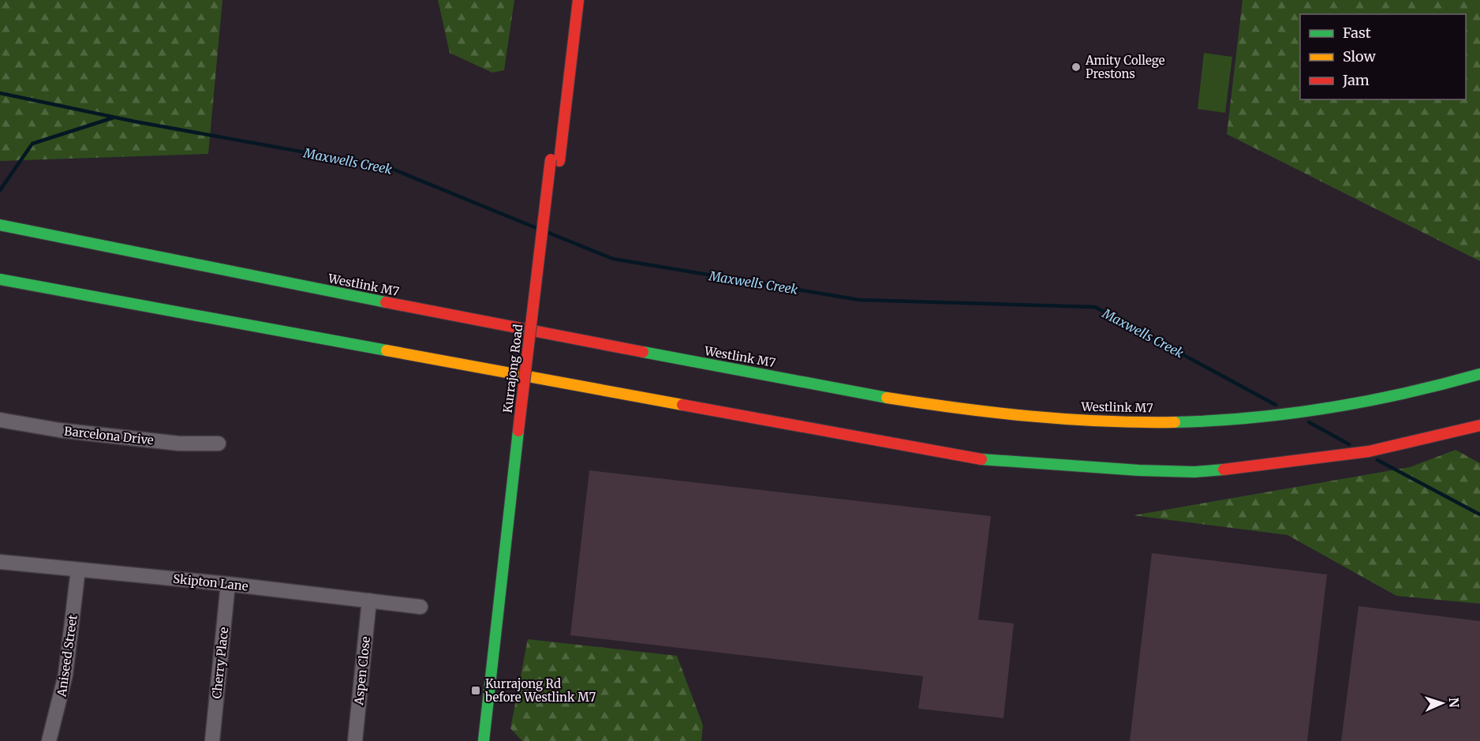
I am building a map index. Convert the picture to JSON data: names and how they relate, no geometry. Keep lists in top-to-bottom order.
{
  "streets": {
    "main road": ["Westlink M7", "Kurrajong Road"],
    "street": [
      "Barcelona Drive",
      "Skipton Lane",
      "Aniseed Street",
      "Cherry Place",
      "Aspen Close"
    ]
  },
  "crossings": [
    ["Skipton Lane", "Aniseed Street"],
    ["Skipton Lane", "Cherry Place"],
    ["Skipton Lane", "Aspen Close"]
  ],
  "water": ["Maxwells Creek"],
  "places": {
    "other": ["Amity College Prestons"],
    "transit": ["Kurrajong Rd before Westlink M7"]
  },
  "legend": ["Fast", "Slow", "Jam"],
  "north": "right"
}
